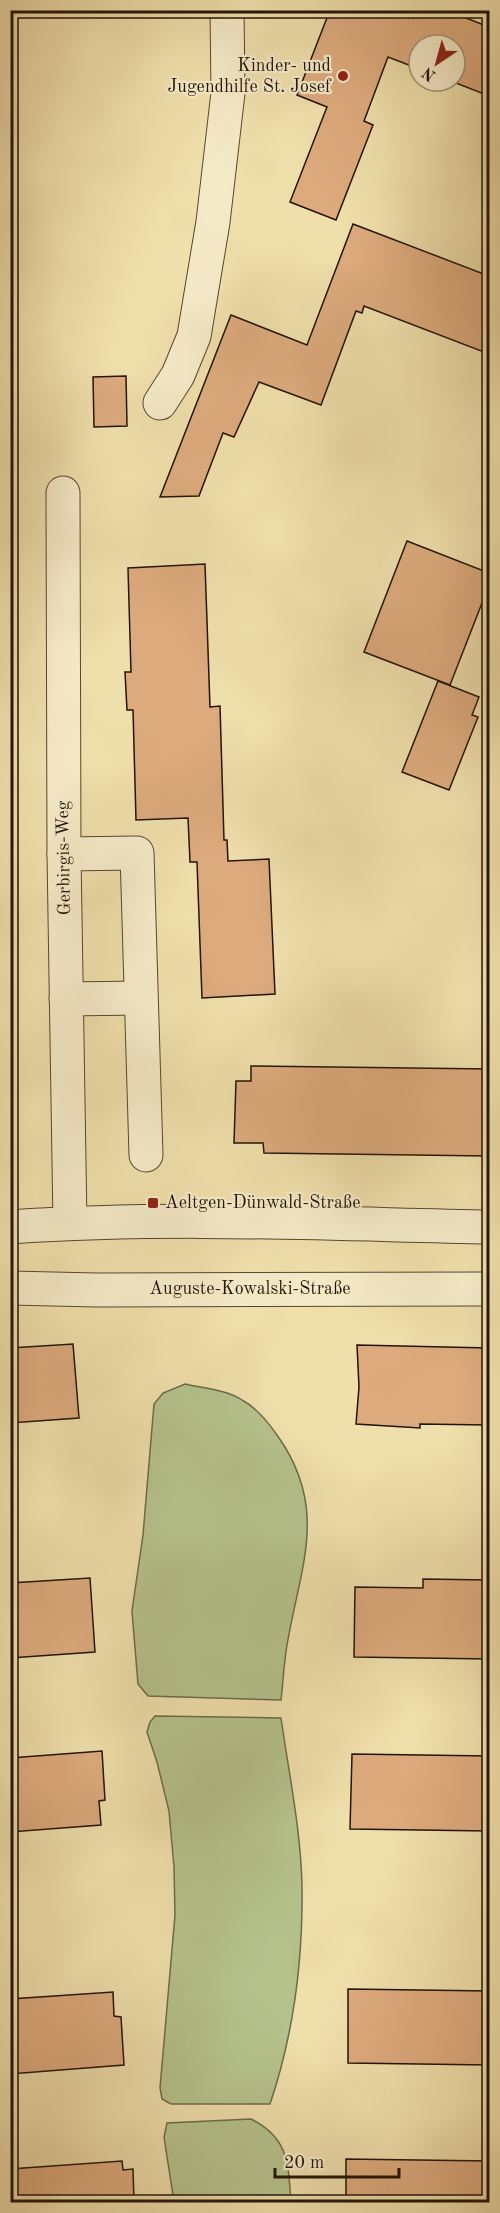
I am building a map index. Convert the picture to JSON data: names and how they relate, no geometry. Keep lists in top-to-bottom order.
{
  "streets": {
    "street": ["Gerbirgis-Weg", "Auguste-Kowalski-Straße"]
  },
  "places": {
    "other": ["Kinder- und Jugendhilfe St. Josef"],
    "transit": ["Aeltgen-Dünwald-Straße"]
  },
  "scale_bar": "20 m",
  "north": "bottom left"
}
